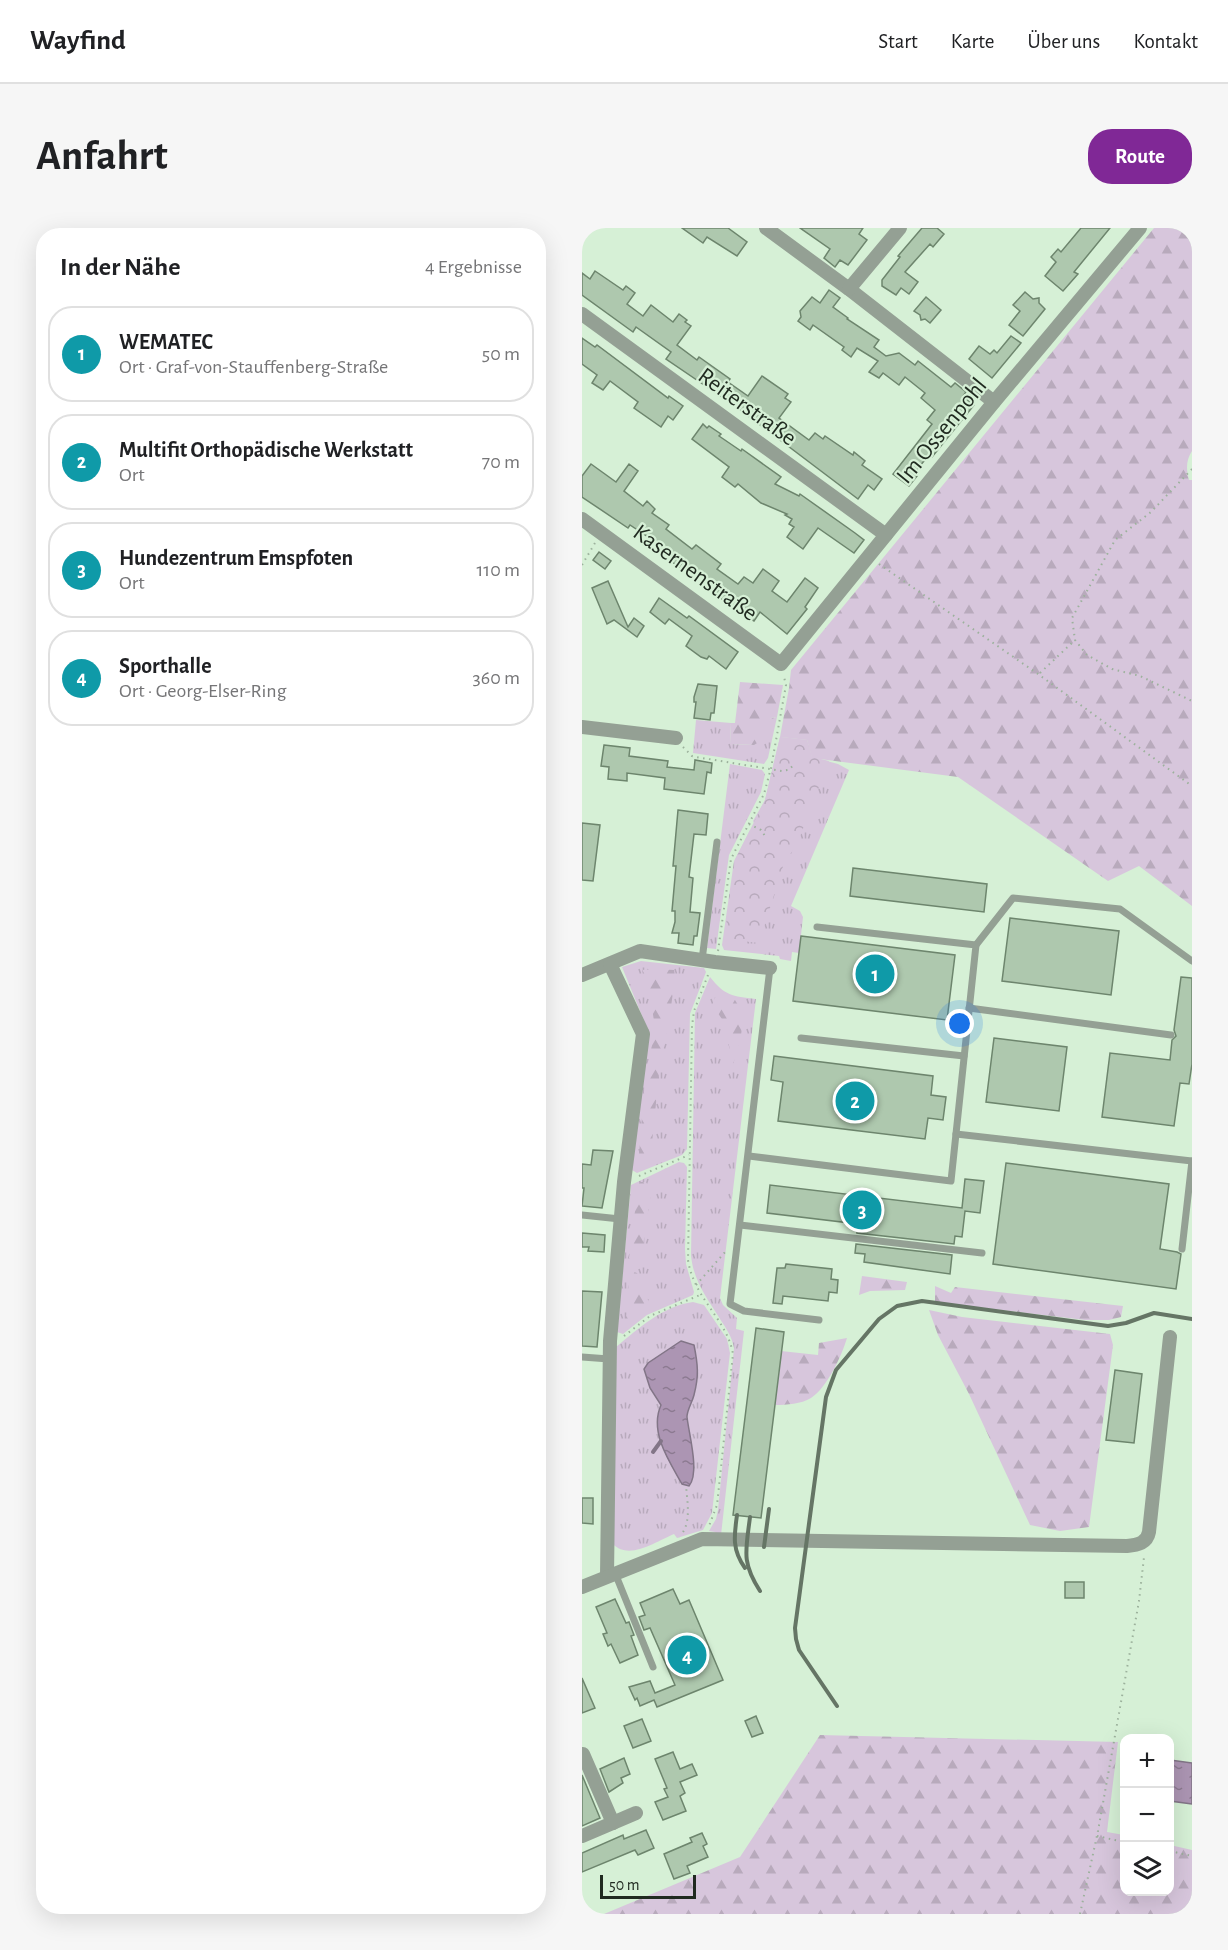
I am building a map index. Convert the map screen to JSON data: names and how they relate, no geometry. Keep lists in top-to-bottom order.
{
  "streets": {
    "street": ["Reiterstraße", "Im Ossenpohl", "Kasernenstraße"]
  },
  "crossings": [
    ["Reiterstraße", "Im Ossenpohl"],
    ["Im Ossenpohl", "Kasernenstraße"]
  ],
  "scale_bar": "50 m",
  "page": {
    "header": "Wayfind",
    "nav": [
      "Start",
      "Karte",
      "Über uns",
      "Kontakt"
    ],
    "buttons": "Route",
    "title": "Anfahrt",
    "heading": ["In der Nähe", "4 Ergebnisse"],
    "list": [
      {
        "mark": "1",
        "name": "WEMATEC",
        "note": "Ort · Graf-von-Stauffenberg-Straße",
        "value": "50 m"
      },
      {
        "mark": "2",
        "name": "Multifit Orthopädische Werkstatt",
        "note": "Ort",
        "value": "70 m"
      },
      {
        "mark": "3",
        "name": "Hundezentrum Emspfoten",
        "note": "Ort",
        "value": "110 m"
      },
      {
        "mark": "4",
        "name": "Sporthalle",
        "note": "Ort · Georg-Elser-Ring",
        "value": "360 m"
      }
    ],
    "pins": [
      "1",
      "2",
      "3",
      "4"
    ],
    "map_buttons": ["+", "−"],
    "scale": "50 m"
  }
}
